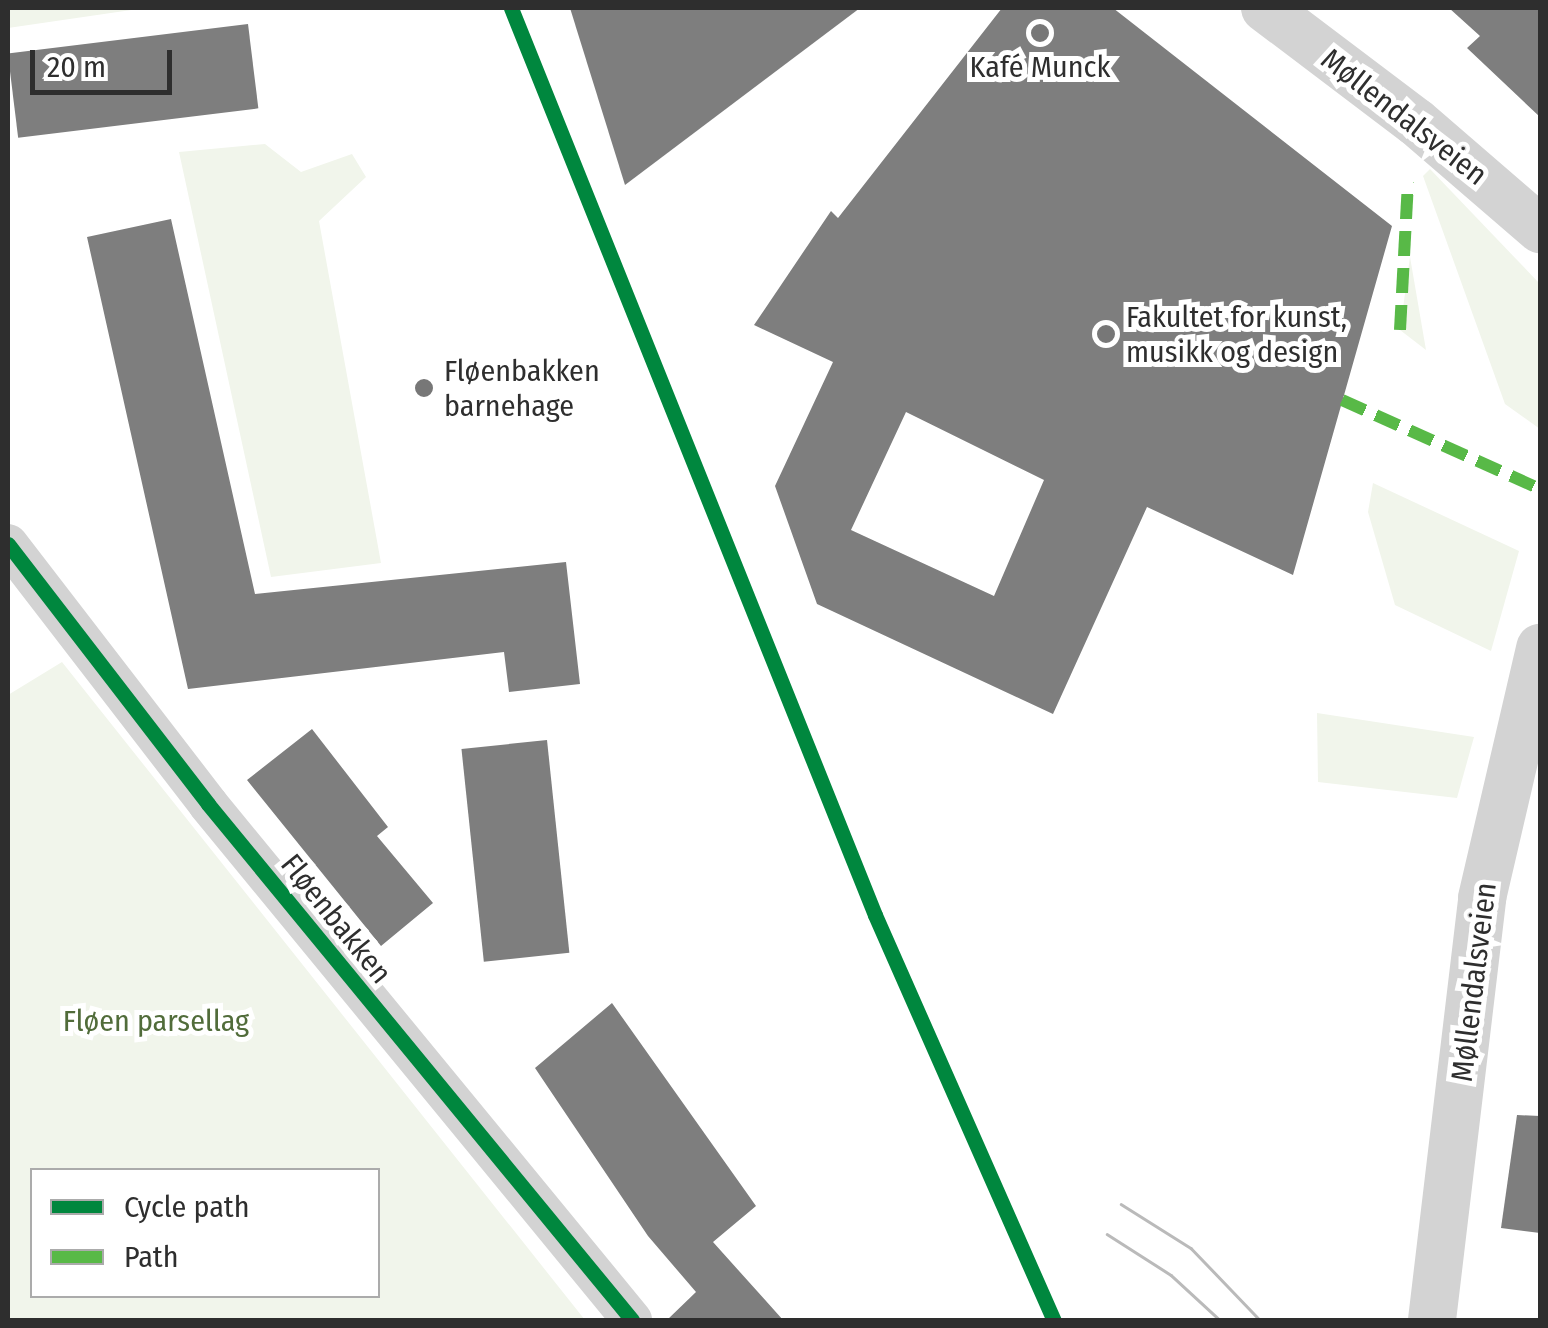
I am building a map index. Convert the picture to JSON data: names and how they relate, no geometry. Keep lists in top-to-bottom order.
{
  "streets": {
    "street": ["Møllendalsveien", "Fløenbakken"]
  },
  "parks": ["Fløen parsellag"],
  "places": ["Kafé Munck", "Fakultet for kunst, musikk og design", "Fløenbakken barnehage"],
  "legend": ["Cycle path", "Path"],
  "scale_bar": "20 m"
}
